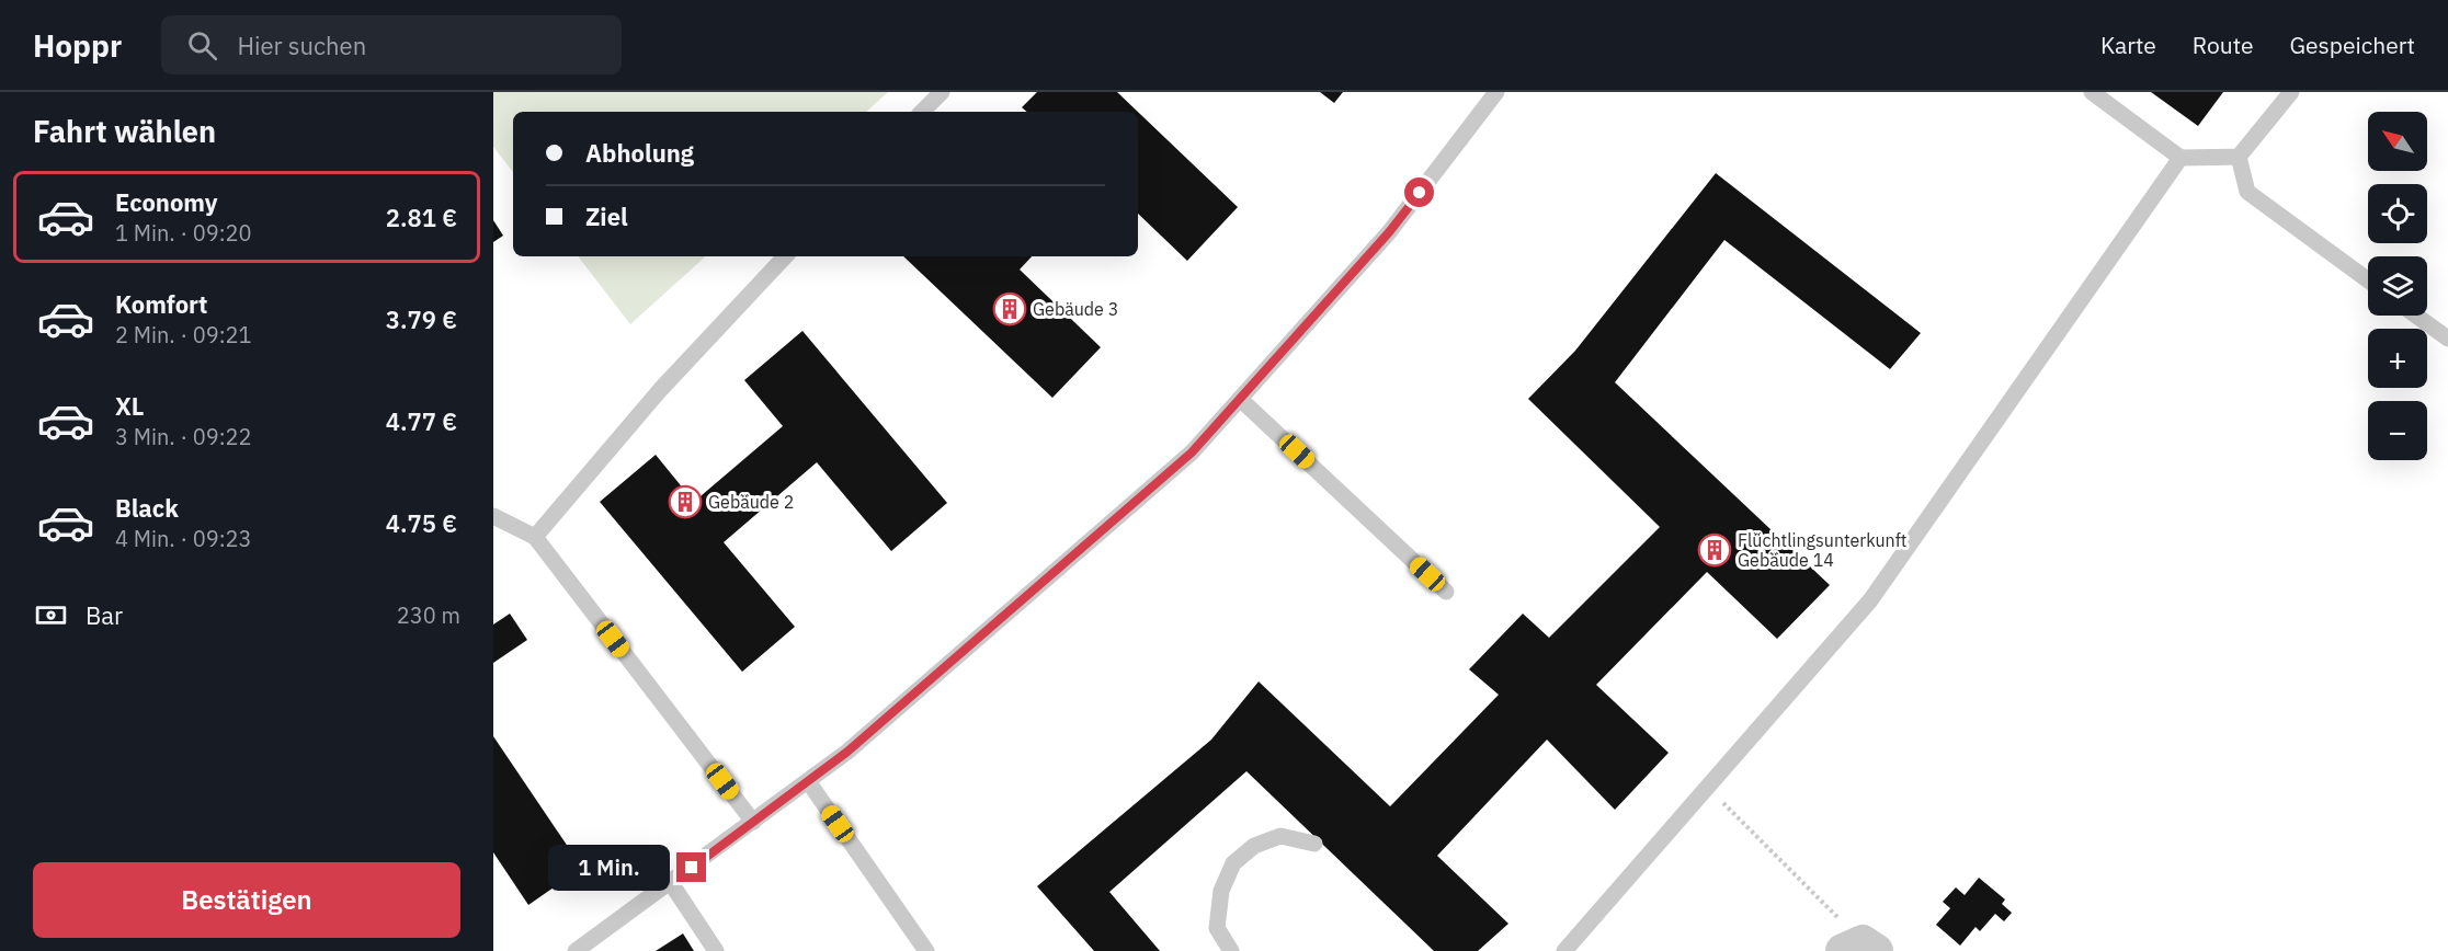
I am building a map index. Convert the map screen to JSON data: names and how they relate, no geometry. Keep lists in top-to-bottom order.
{
  "places": {
    "building": ["Gebäude 3", "Gebäude 2", "Flüchtlingsunterkunft Gebäude 14"]
  },
  "north": "top left",
  "page": {
    "header": "Hoppr",
    "search": "Hier suchen",
    "nav": ["Karte", "Route", "Gespeichert"],
    "heading": "Fahrt wählen",
    "map_buttons": ["+", "−"],
    "banner": ["Abholung", "Ziel"],
    "list": [
      {
        "name": "Economy",
        "note": "1 Min. · 09:20",
        "value": "2.81 €"
      },
      {
        "name": "Komfort",
        "note": "2 Min. · 09:21",
        "value": "3.79 €"
      },
      {
        "name": "XL",
        "note": "3 Min. · 09:22",
        "value": "4.77 €"
      },
      {
        "name": "Black",
        "note": "4 Min. · 09:23",
        "value": "4.75 €"
      }
    ],
    "pay": ["Bar", "230 m"],
    "bubble": "1 Min.",
    "buttons": "Bestätigen"
  }
}
